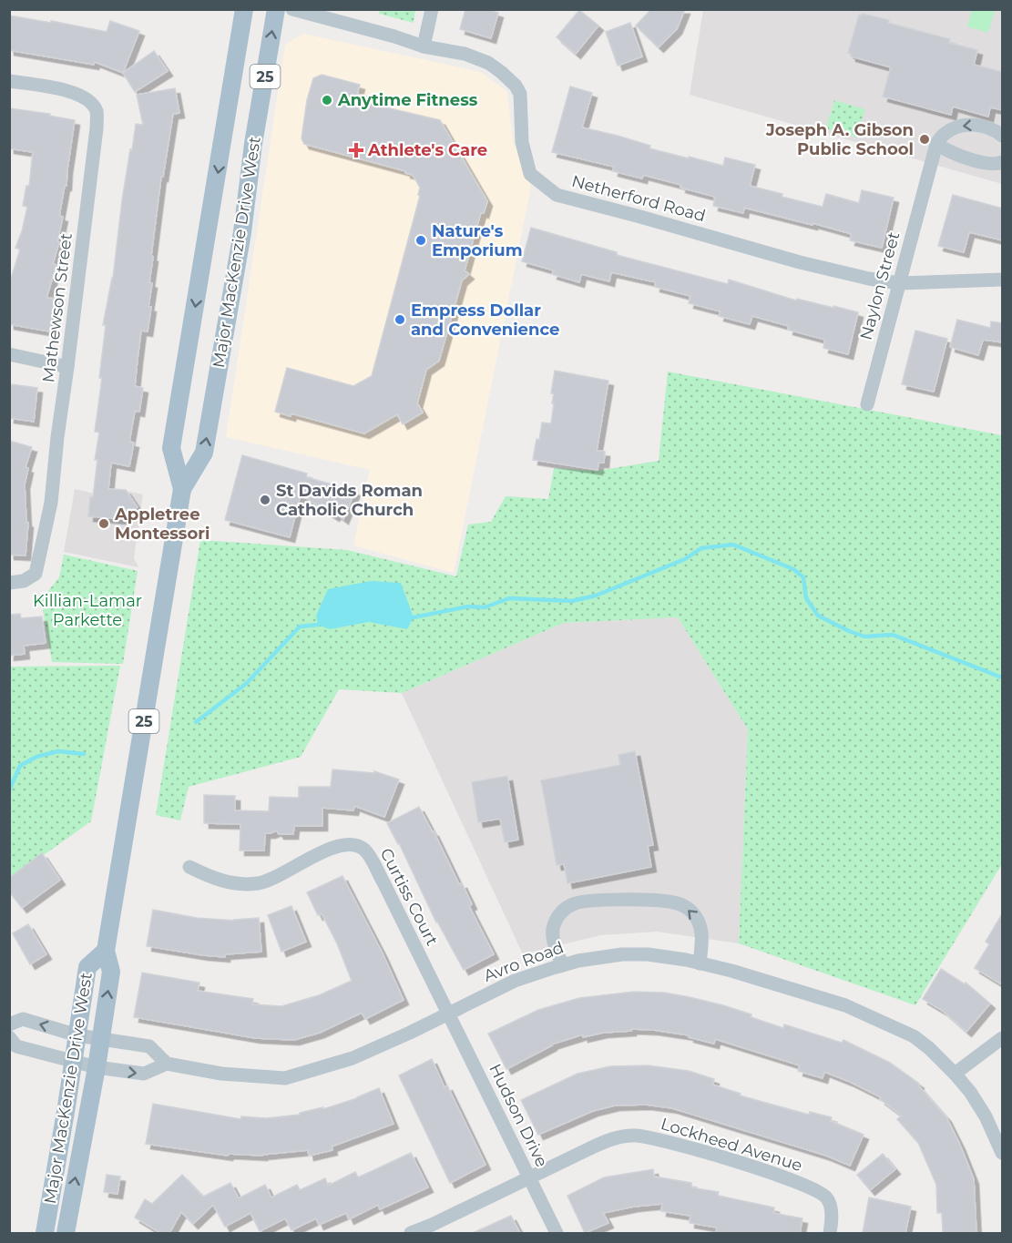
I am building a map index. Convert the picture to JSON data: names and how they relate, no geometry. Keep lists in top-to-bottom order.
{
  "streets": {
    "main road": ["25", "Major MacKenzie Drive West"],
    "street": [
      "Netherford Road",
      "Naylon Street",
      "Mathewson Street",
      "Curtiss Court",
      "Avro Road",
      "Hudson Drive",
      "Lockheed Avenue"
    ]
  },
  "crossings": [
    ["Netherford Road", "Naylon Street"],
    ["Curtiss Court", "Avro Road"],
    ["Curtiss Court", "Hudson Drive"],
    ["Avro Road", "Hudson Drive"],
    ["Hudson Drive", "Lockheed Avenue"]
  ],
  "parks": ["Killian-Lamar Parkette"],
  "places": {
    "other": [
      "Anytime Fitness",
      "Joseph A. Gibson Public School",
      "Nature's Emporium",
      "Empress Dollar and Convenience",
      "St Davids Roman Catholic Church",
      "Appletree Montessori"
    ],
    "health": ["Athlete's Care"]
  }
}
